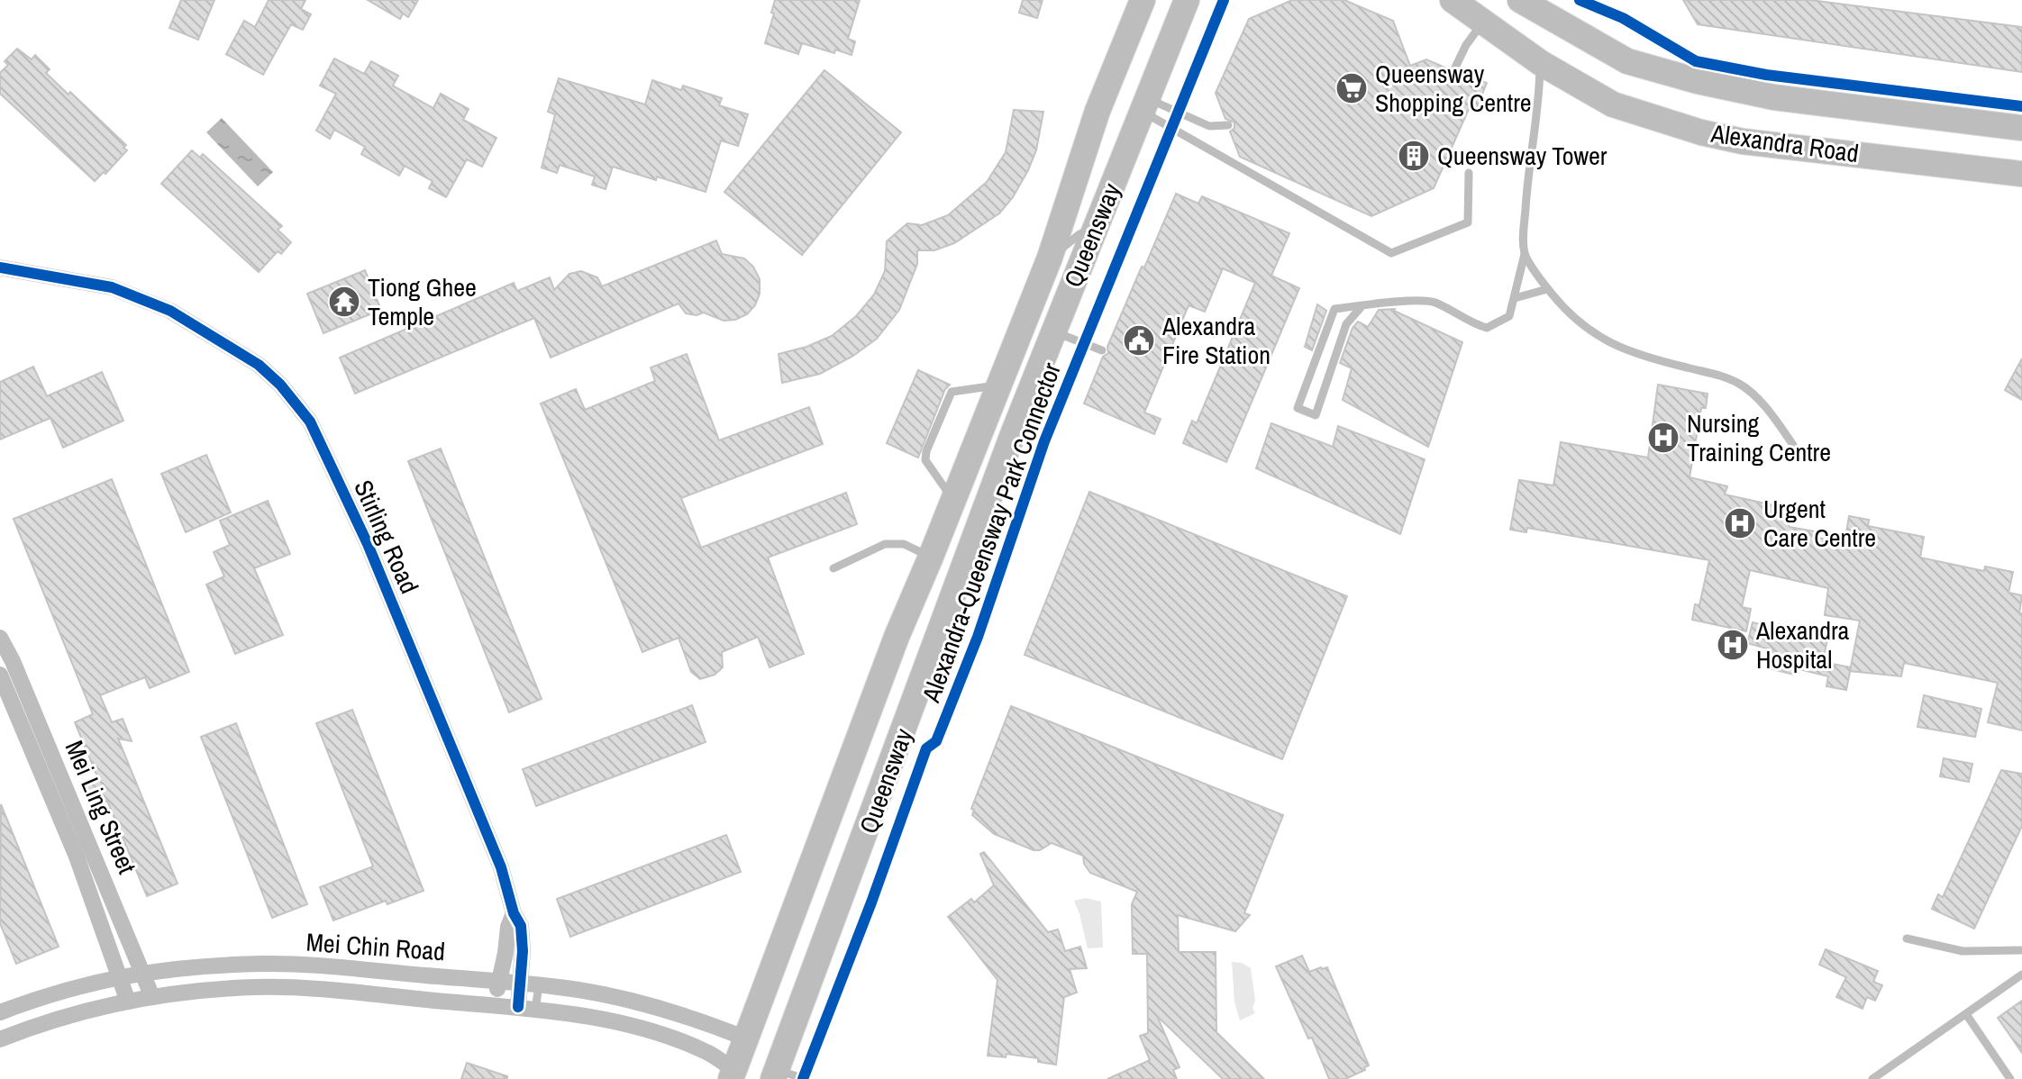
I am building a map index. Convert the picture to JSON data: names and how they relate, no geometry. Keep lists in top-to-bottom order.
{
  "streets": {
    "main road": ["Alexandra Road", "Queensway"],
    "street": ["Stirling Road", "Mei Ling Street", "Mei Chin Road"],
    "cycle path": ["Alexandra-Queensway Park Connector"]
  },
  "crossings": [
    ["Queensway", "Mei Chin Road"],
    ["Stirling Road", "Mei Chin Road"],
    ["Mei Ling Street", "Mei Chin Road"]
  ],
  "places": {
    "supermarket": ["Queensway Shopping Centre"],
    "building": ["Queensway Tower"],
    "temple": ["Tiong Ghee Temple"],
    "public building": ["Alexandra Fire Station"],
    "hospital": ["Nursing Training Centre", "Urgent Care Centre", "Alexandra Hospital"]
  }
}
